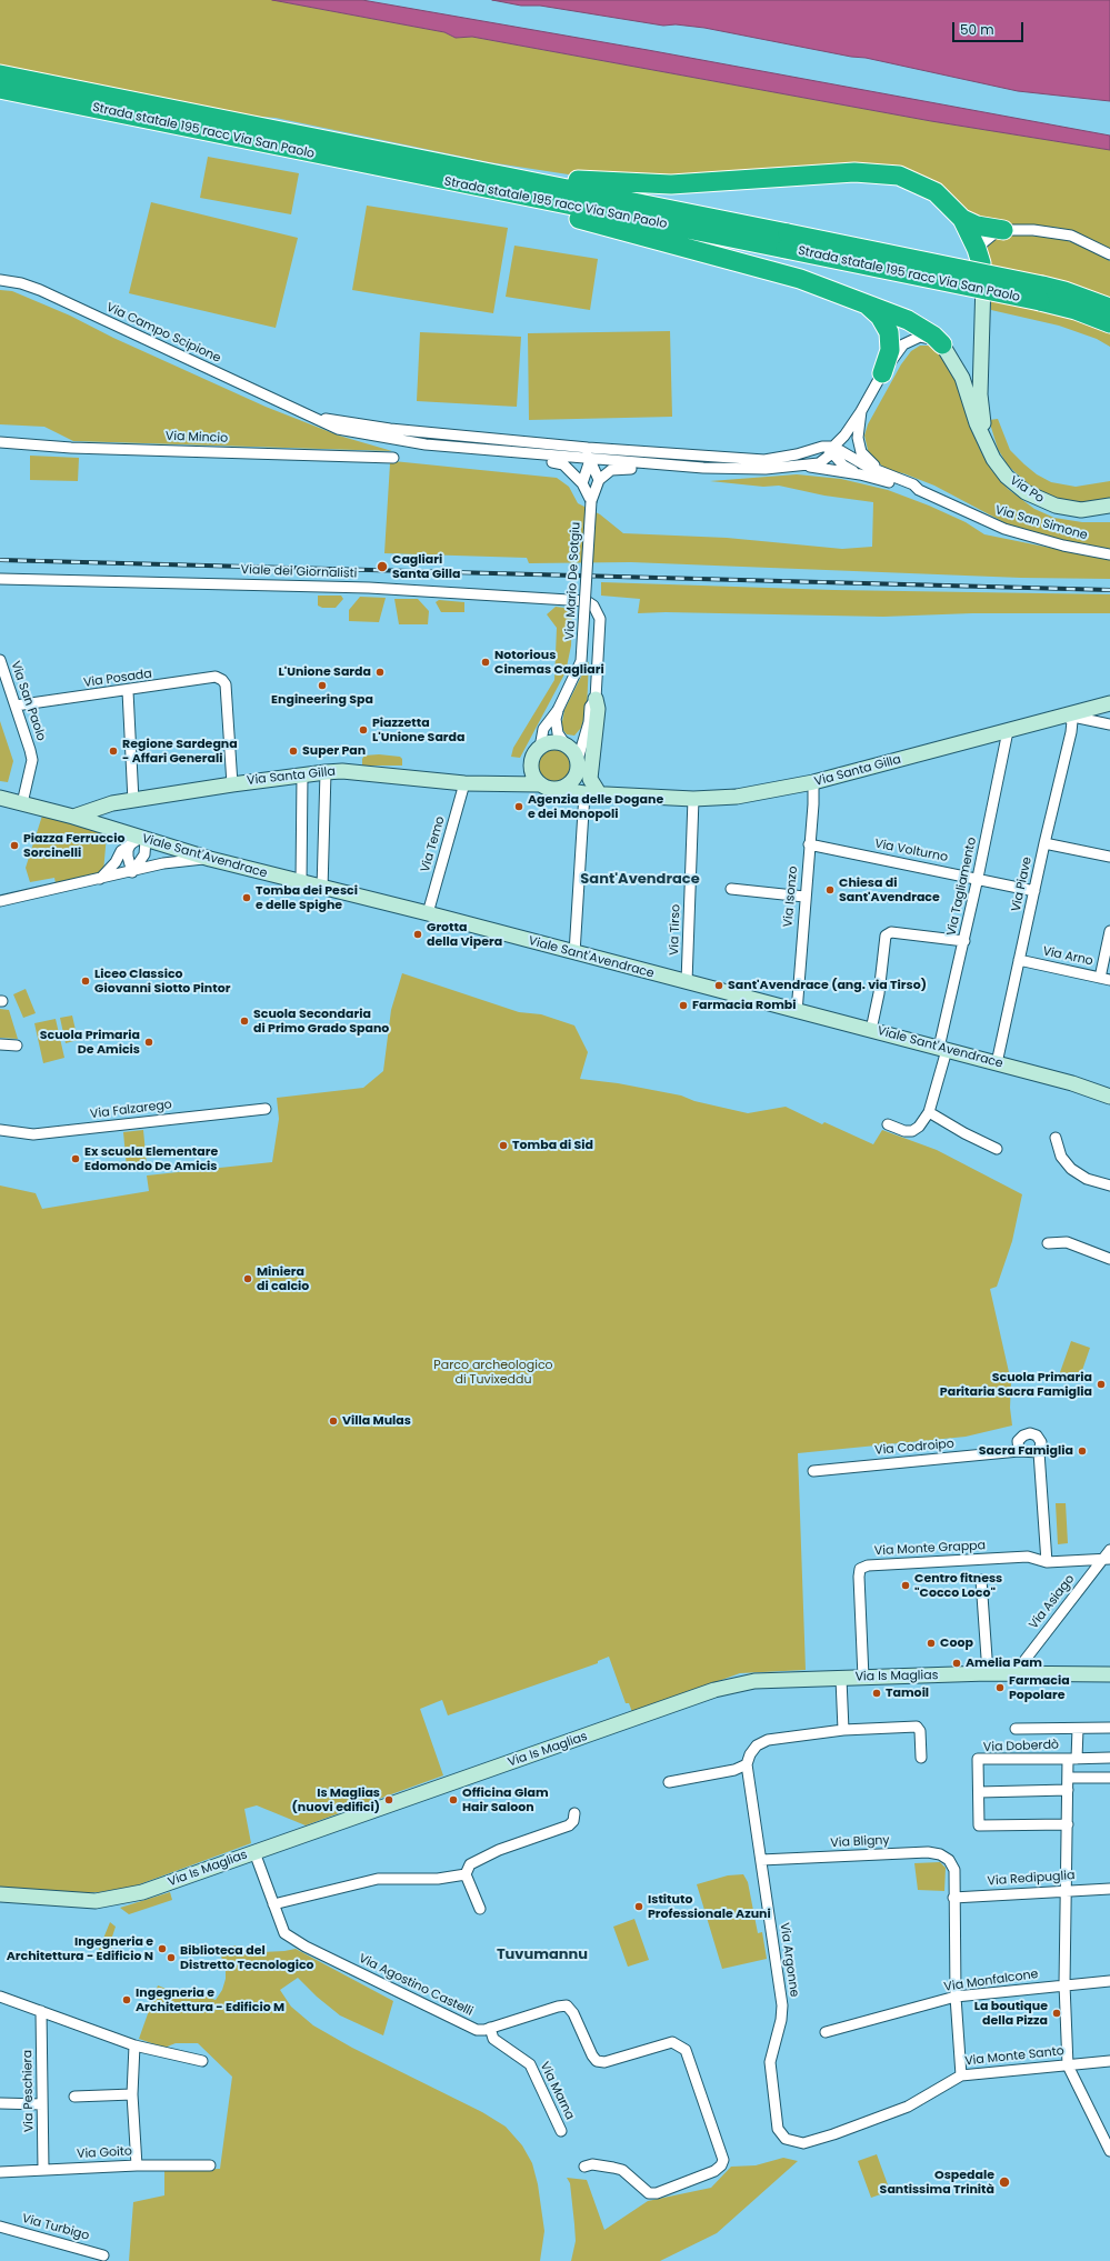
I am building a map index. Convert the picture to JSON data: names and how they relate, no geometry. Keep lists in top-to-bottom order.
{
  "streets": {
    "highway": ["Strada statale 195 racc Via San Paolo"],
    "street": [
      "Via Campo Scipione",
      "Via Mincio",
      "Via Po",
      "Via San Simone",
      "Viale dei Giornalisti",
      "Via Mario De Sotgiu",
      "Via Posada",
      "Via San Paolo",
      "Via Santa Gilla",
      "Via Temo",
      "Via Volturno",
      "Viale Sant'Avendrace",
      "Via Piave",
      "Via Tagliamento",
      "Via Isonzo",
      "Via Tirso",
      "Via Arno",
      "Via Falzarego",
      "Via Codroipo",
      "Via Monte Grappa",
      "Via Asiago",
      "Via Is Maglias",
      "Via Doberdò",
      "Via Bligny",
      "Via Redipuglia",
      "Via Argonne",
      "Via Monfalcone",
      "Via Agostino Castelli",
      "Via Monte Santo",
      "Via Peschiera",
      "Via Marna",
      "Via Goito",
      "Via Turbigo"
    ]
  },
  "crossings": [
    ["Via Campo Scipione", "Via San Simone"],
    ["Via Campo Scipione", "Via Mario De Sotgiu"],
    ["Viale dei Giornalisti", "Via Mario De Sotgiu"],
    ["Viale dei Giornalisti", "Via Santa Gilla"],
    ["Via Mario De Sotgiu", "Via Santa Gilla"],
    ["Via Posada", "Via San Paolo"],
    ["Via Posada", "Via Santa Gilla"],
    ["Via San Paolo", "Viale Sant'Avendrace"],
    ["Via Santa Gilla", "Via Temo"],
    ["Via Santa Gilla", "Viale Sant'Avendrace"],
    ["Via Santa Gilla", "Via Piave"],
    ["Via Santa Gilla", "Via Tagliamento"],
    ["Via Santa Gilla", "Via Isonzo"],
    ["Via Santa Gilla", "Via Tirso"],
    ["Via Temo", "Viale Sant'Avendrace"],
    ["Via Volturno", "Via Piave"],
    ["Via Volturno", "Via Tagliamento"],
    ["Via Volturno", "Via Isonzo"],
    ["Viale Sant'Avendrace", "Via Piave"],
    ["Viale Sant'Avendrace", "Via Tagliamento"],
    ["Viale Sant'Avendrace", "Via Isonzo"],
    ["Viale Sant'Avendrace", "Via Tirso"],
    ["Via Piave", "Via Arno"],
    ["Via Monte Grappa", "Via Asiago"],
    ["Via Monte Grappa", "Via Is Maglias"],
    ["Via Asiago", "Via Is Maglias"],
    ["Via Is Maglias", "Via Agostino Castelli"],
    ["Via Doberdò", "Via Redipuglia"],
    ["Via Doberdò", "Via Monfalcone"],
    ["Via Doberdò", "Via Monte Santo"],
    ["Via Bligny", "Via Redipuglia"],
    ["Via Bligny", "Via Argonne"],
    ["Via Argonne", "Via Monte Santo"],
    ["Via Agostino Castelli", "Via Marna"],
    ["Via Peschiera", "Via Goito"]
  ],
  "districts": ["Sant'Avendrace", "Tuvumannu"],
  "parks": ["Parco archeologico di Tuvixeddu"],
  "places": [
    "Cagliari Santa Gilla",
    "Notorious Cinemas Cagliari",
    "L'Unione Sarda",
    "Engineering Spa",
    "Piazzetta L'Unione Sarda",
    "Regione Sardegna - Affari Generali",
    "Super Pan",
    "Agenzia delle Dogane e dei Monopoli",
    "Piazza Ferruccio Sorcinelli",
    "Chiesa di Sant'Avendrace",
    "Tomba dei Pesci e delle Spighe",
    "Grotta della Vipera",
    "Liceo Classico Giovanni Siotto Pintor",
    "Sant'Avendrace (ang. via Tirso)",
    "Farmacia Rombi",
    "Scuola Secondaria di Primo Grado Spano",
    "Scuola Primaria De Amicis",
    "Tomba di Sid",
    "Ex scuola Elementare Edomondo De Amicis",
    "Miniera di calcio",
    "Scuola Primaria Paritaria Sacra Famiglia",
    "Villa Mulas",
    "Sacra Famiglia",
    "Centro fitness \"Cocco Loco\"",
    "Coop",
    "Amelia Pam",
    "Farmacia Popolare",
    "Tamoil",
    "Is Maglias (nuovi edifici)",
    "Officina Glam Hair Saloon",
    "Istituto Professionale Azuni",
    "Ingegneria e Architettura - Edificio N",
    "Biblioteca del Distretto Tecnologico",
    "Ingegneria e Architettura - Edificio M",
    "La boutique della Pizza",
    "Ospedale Santissima Trinità"
  ],
  "scale_bar": "50 m"
}
